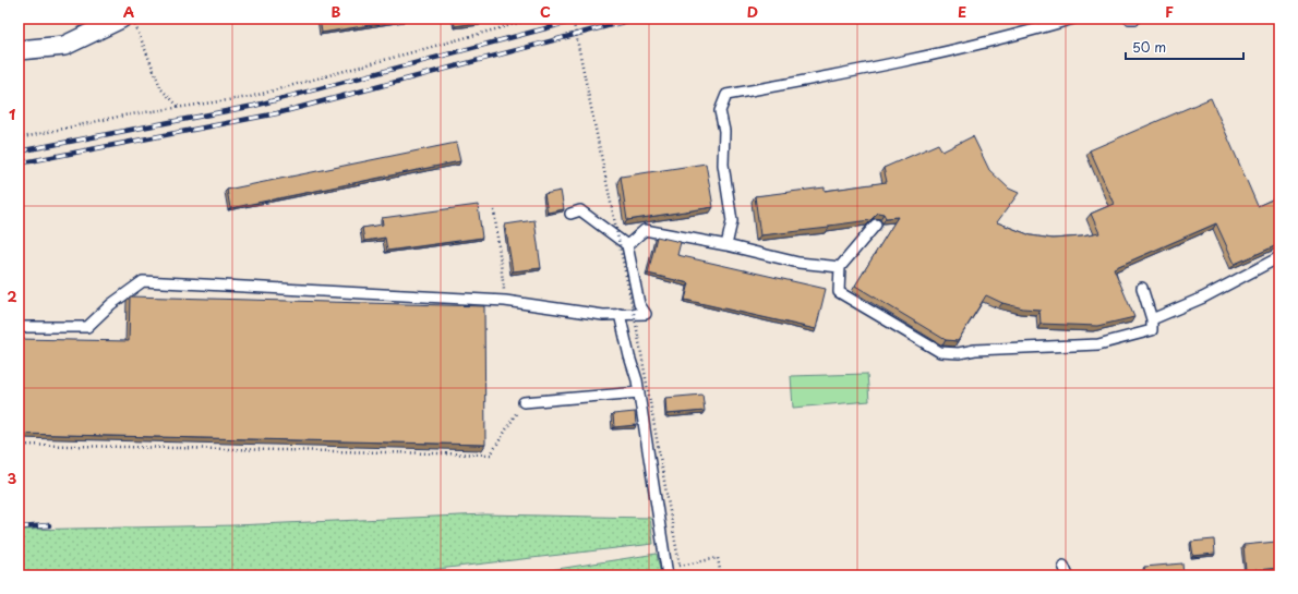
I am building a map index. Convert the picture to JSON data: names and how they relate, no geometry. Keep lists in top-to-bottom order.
{
  "scale_bar": "50 m",
  "grid": {
    "columns": [
      "A",
      "B",
      "C",
      "D",
      "E",
      "F"
    ],
    "rows": ["1", "2", "3"]
  }
}
